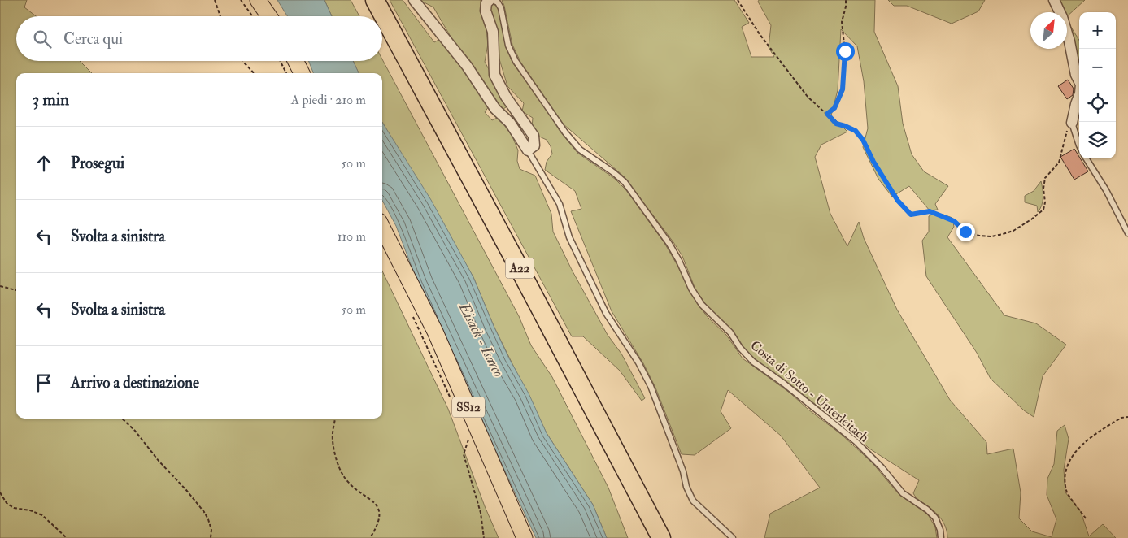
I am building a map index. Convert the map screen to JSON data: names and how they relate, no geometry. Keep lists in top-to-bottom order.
{
  "streets": {
    "highway": ["A22"],
    "main road": ["SS12"],
    "lane": ["Costa di Sotto - Unterleitach"]
  },
  "water": ["Eisack - Isarco"],
  "north": "top right",
  "page": {
    "map_buttons": ["+", "−"],
    "search": "Cerca qui",
    "heading": ["3 min", "A piedi · 210 m"],
    "list": [
      ["Prosegui", "50 m"],
      ["Svolta a sinistra", "110 m"],
      ["Svolta a sinistra", "50 m"],
      "Arrivo a destinazione"
    ]
  }
}
